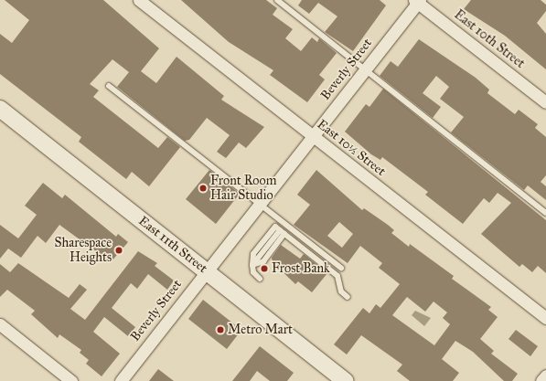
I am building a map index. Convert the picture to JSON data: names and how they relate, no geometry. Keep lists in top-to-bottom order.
{
  "streets": {
    "main road": ["East 11th Street"],
    "street": ["East 10th Street", "Beverly Street", "East 10½ Street"]
  },
  "crossings": [
    ["East 10th Street", "Beverly Street"],
    ["Beverly Street", "East 10½ Street"],
    ["Beverly Street", "East 11th Street"]
  ],
  "places": [
    "Front Room Hair Studio",
    "Sharespace Heights",
    "Frost Bank",
    "Metro Mart"
  ]
}
